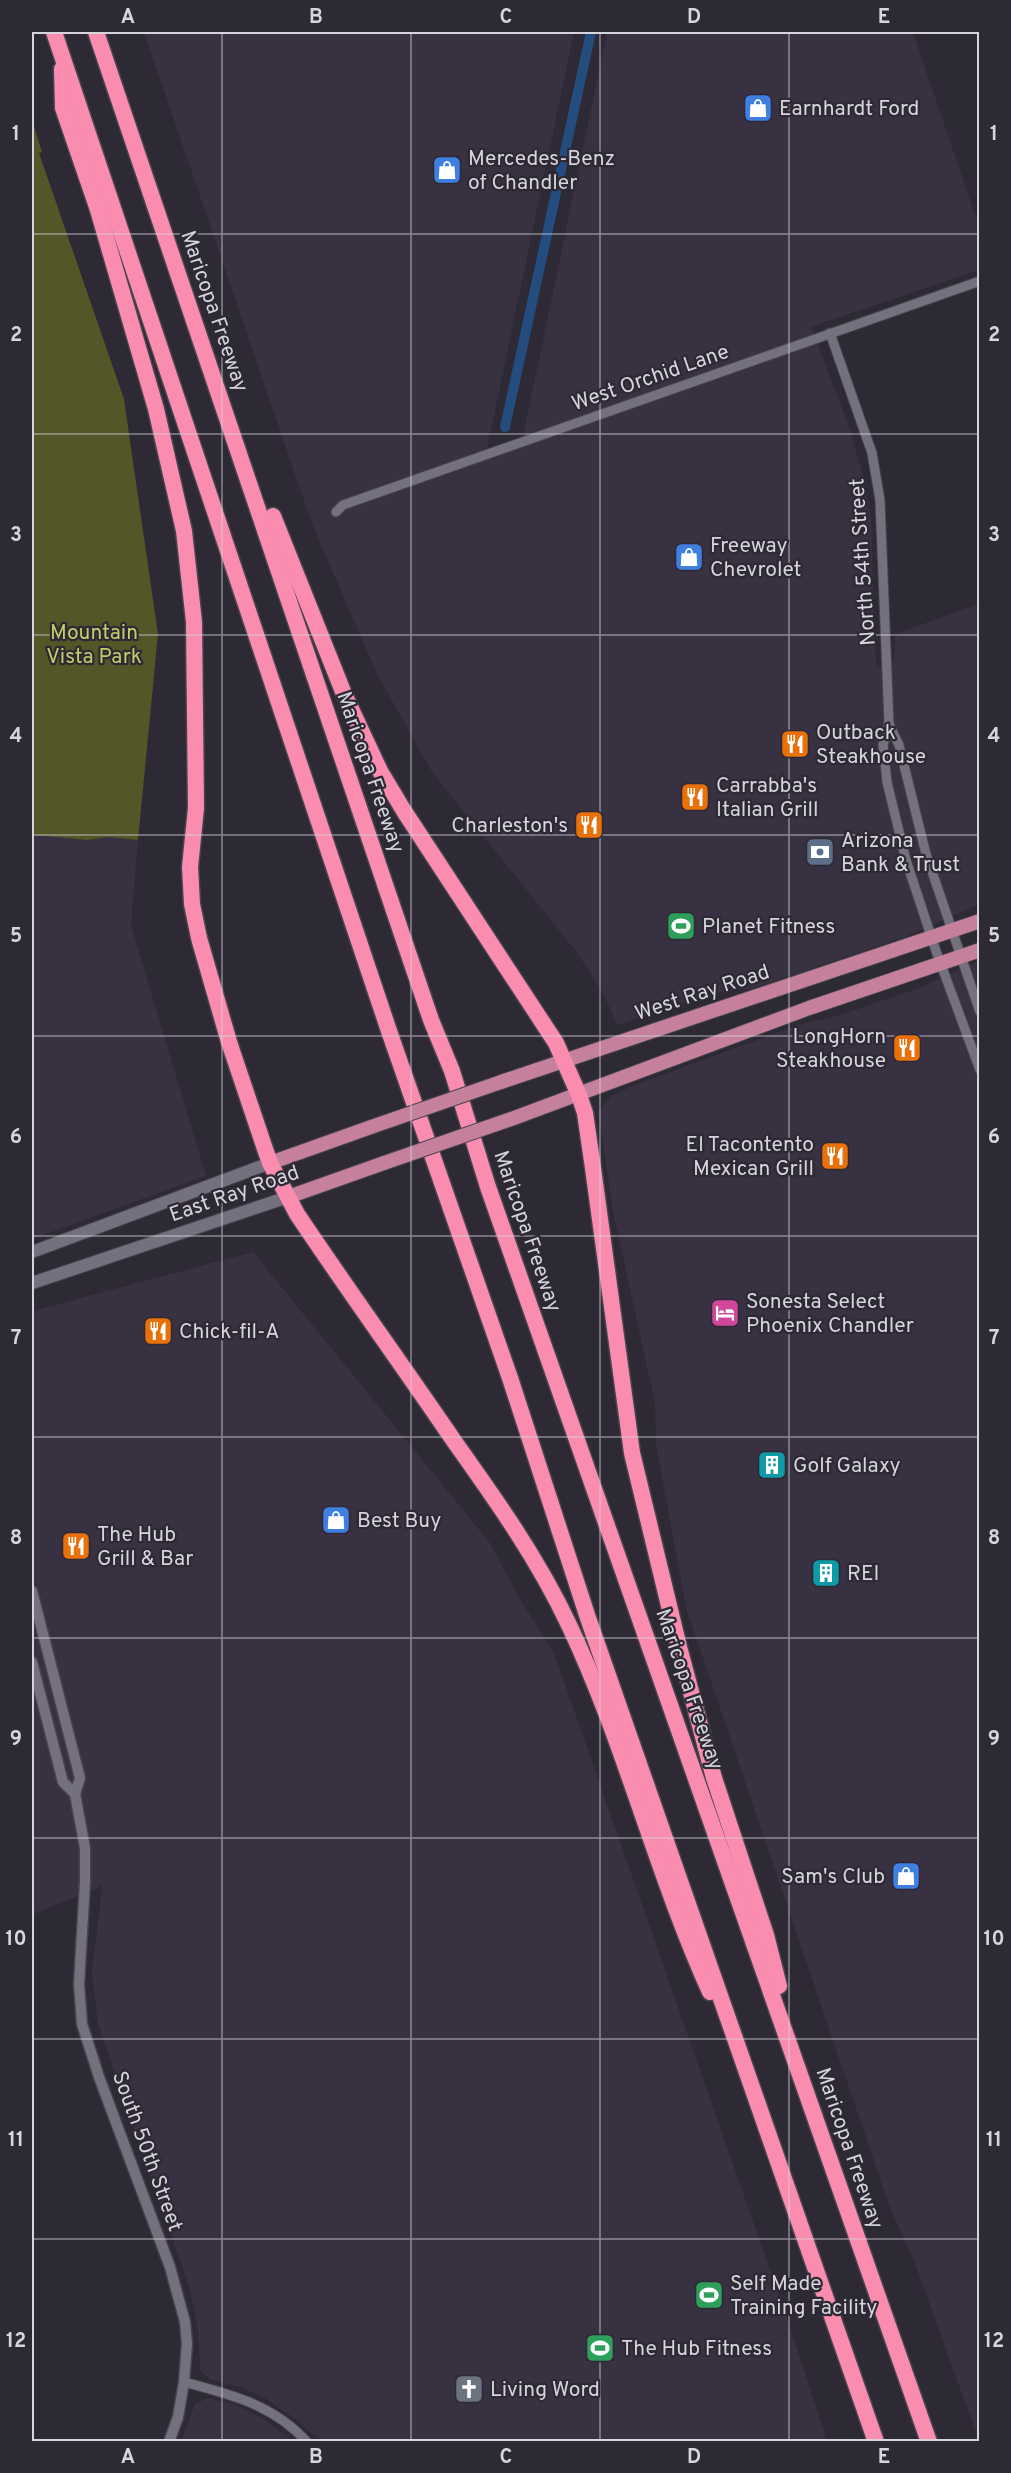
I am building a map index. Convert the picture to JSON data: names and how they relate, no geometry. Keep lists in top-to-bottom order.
{
  "streets": {
    "highway": ["Maricopa Freeway"],
    "main road": ["West Ray Road", "East Ray Road"],
    "street": ["West Orchid Lane", "North 54th Street", "South 50th Street"]
  },
  "crossings": [
    ["West Orchid Lane", "North 54th Street"],
    ["North 54th Street", "West Ray Road"],
    ["West Ray Road", "East Ray Road"]
  ],
  "parks": ["Mountain Vista Park"],
  "places": {
    "shop": [
      "Earnhardt Ford",
      "Mercedes-Benz of Chandler",
      "Freeway Chevrolet",
      "Best Buy",
      "Sam's Club"
    ],
    "restaurant": [
      "Outback Steakhouse",
      "Carrabba's Italian Grill",
      "Charleston's",
      "LongHorn Steakhouse",
      "El Tacontento Mexican Grill",
      "Chick-fil-A",
      "The Hub Grill & Bar"
    ],
    "bank": ["Arizona Bank & Trust"],
    "sports": ["Planet Fitness", "Self Made Training Facility", "The Hub Fitness"],
    "hotel": ["Sonesta Select Phoenix Chandler"],
    "building": ["Golf Galaxy", "REI"],
    "church": ["Living Word"]
  },
  "grid": {
    "columns": [
      "A",
      "B",
      "C",
      "D",
      "E"
    ],
    "rows": [
      "1",
      "2",
      "3",
      "4",
      "5",
      "6",
      "7",
      "8",
      "9",
      "10",
      "11",
      "12"
    ]
  }
}
